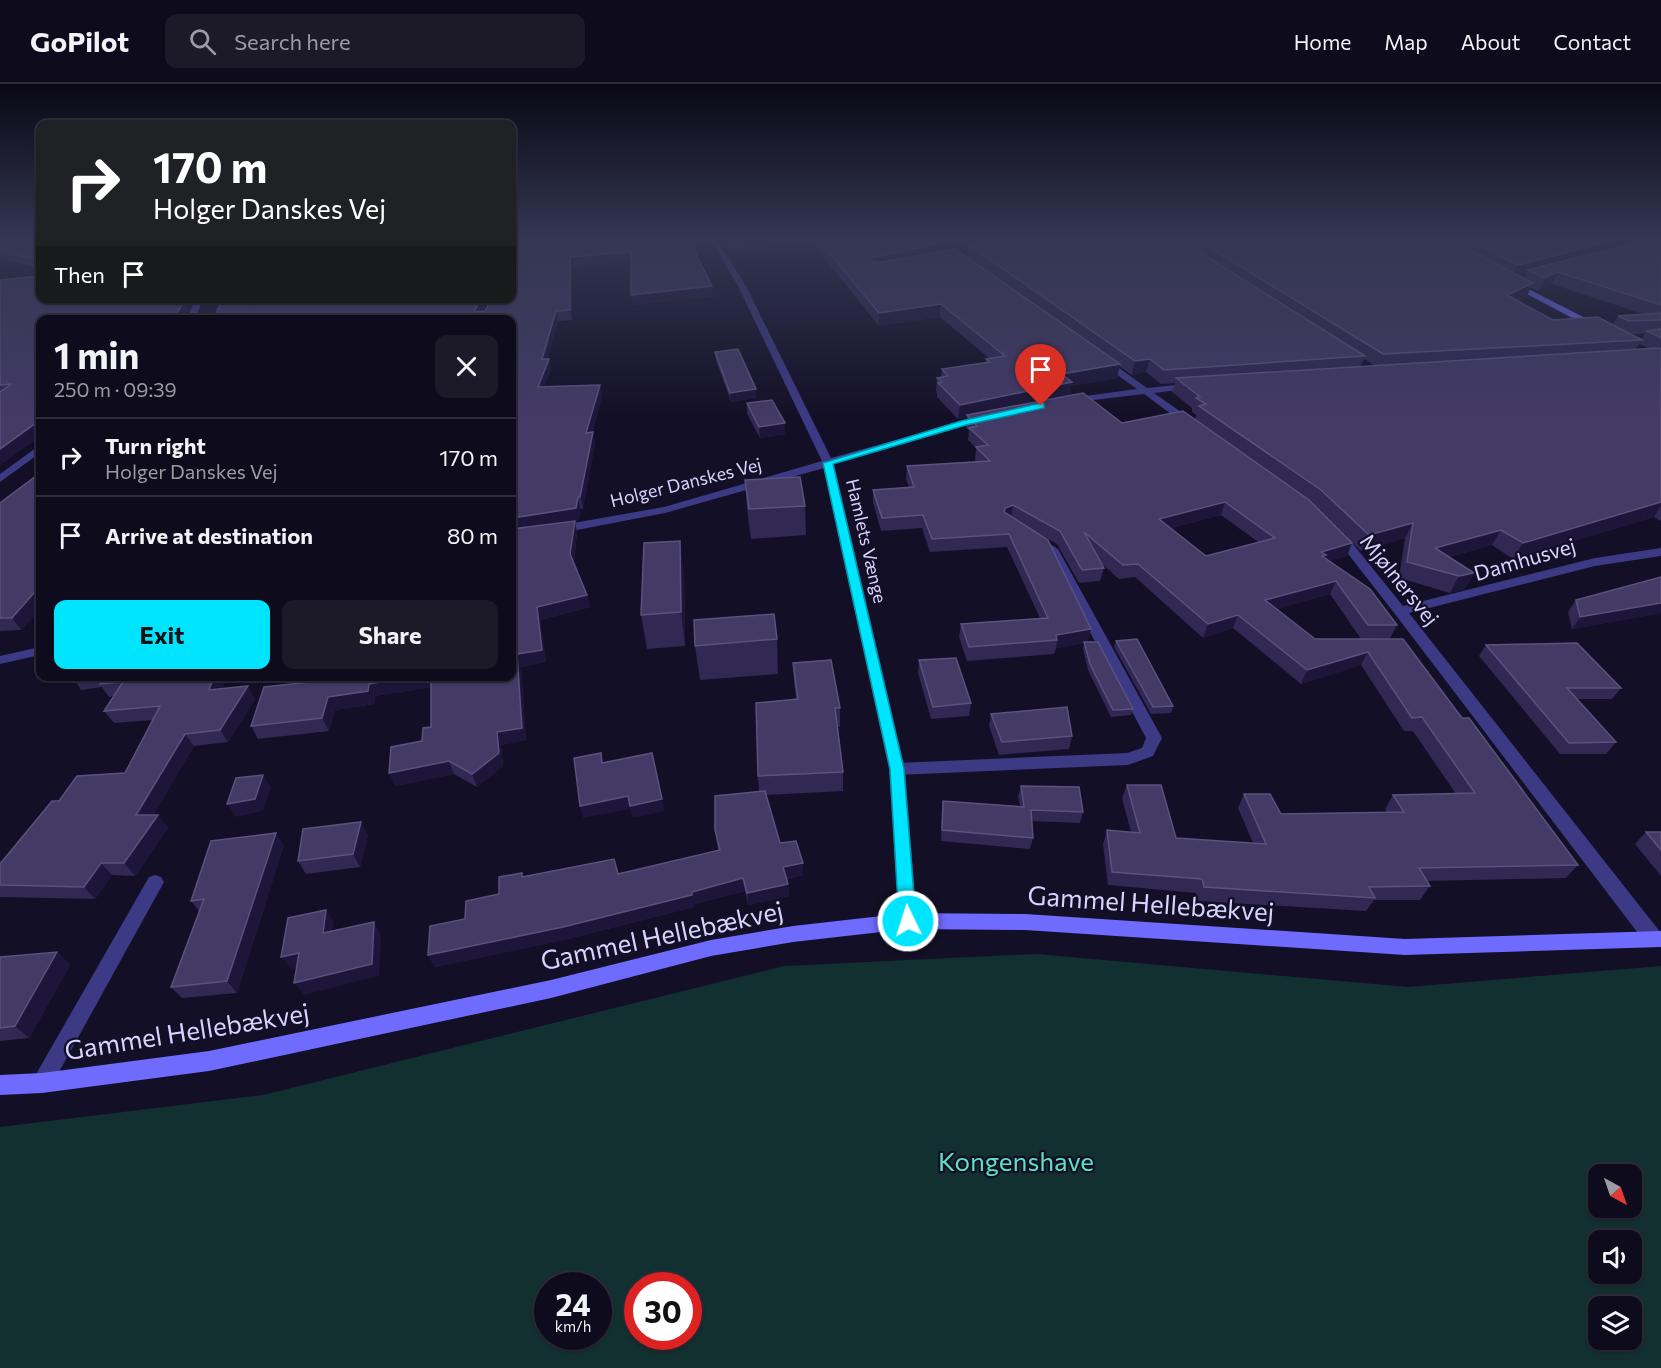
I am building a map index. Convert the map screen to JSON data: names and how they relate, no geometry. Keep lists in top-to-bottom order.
{
  "streets": {
    "main road": ["Gammel Hellebækvej"],
    "street": [
      "Holger Danskes Vej",
      "Hamlets Vænge",
      "Damhusvej",
      "Mjølnersvej"
    ]
  },
  "crossings": [
    ["Holger Danskes Vej", "Hamlets Vænge"],
    ["Hamlets Vænge", "Gammel Hellebækvej"],
    ["Damhusvej", "Mjølnersvej"],
    ["Mjølnersvej", "Gammel Hellebækvej"]
  ],
  "parks": ["Kongenshave"],
  "north": "bottom right",
  "page": {
    "header": "GoPilot",
    "search": "Search here",
    "nav": [
      "Home",
      "Map",
      "About",
      "Contact"
    ],
    "turn": ["170 m", "Holger Danskes Vej"],
    "then": "Then",
    "heading": ["1 min", "250 m · 09:39"],
    "list": [
      {
        "name": "Turn right",
        "note": "Holger Danskes Vej",
        "value": "170 m"
      },
      {
        "name": "Arrive at destination",
        "value": "80 m"
      }
    ],
    "buttons": ["Exit", "Share"],
    "speed": "24 km/h",
    "limit": "30"
  }
}
